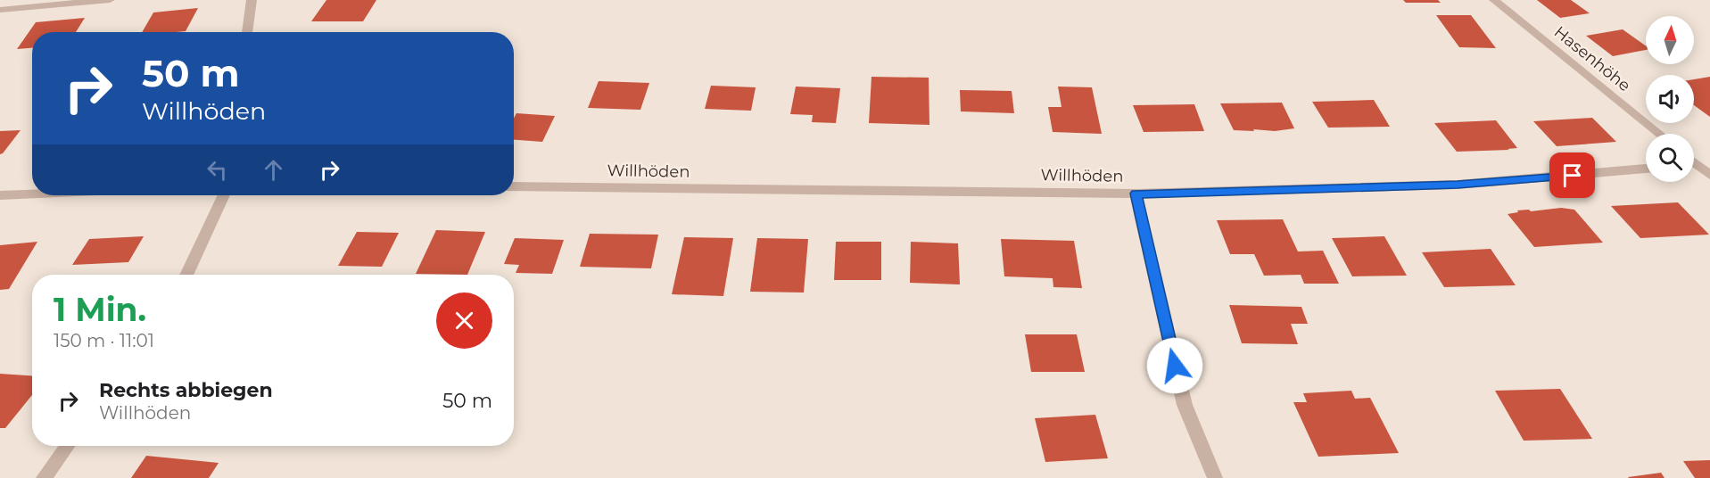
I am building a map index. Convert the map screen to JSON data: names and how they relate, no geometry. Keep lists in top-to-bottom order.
{
  "streets": {
    "street": ["Hasenhöhe", "Willhöden"]
  },
  "north": "top",
  "page": {
    "turn": ["50 m", "Willhöden"],
    "heading": ["1 Min.", "150 m · 11:01"],
    "list": [
      {
        "name": "Rechts abbiegen",
        "note": "Willhöden",
        "value": "50 m"
      }
    ]
  }
}
